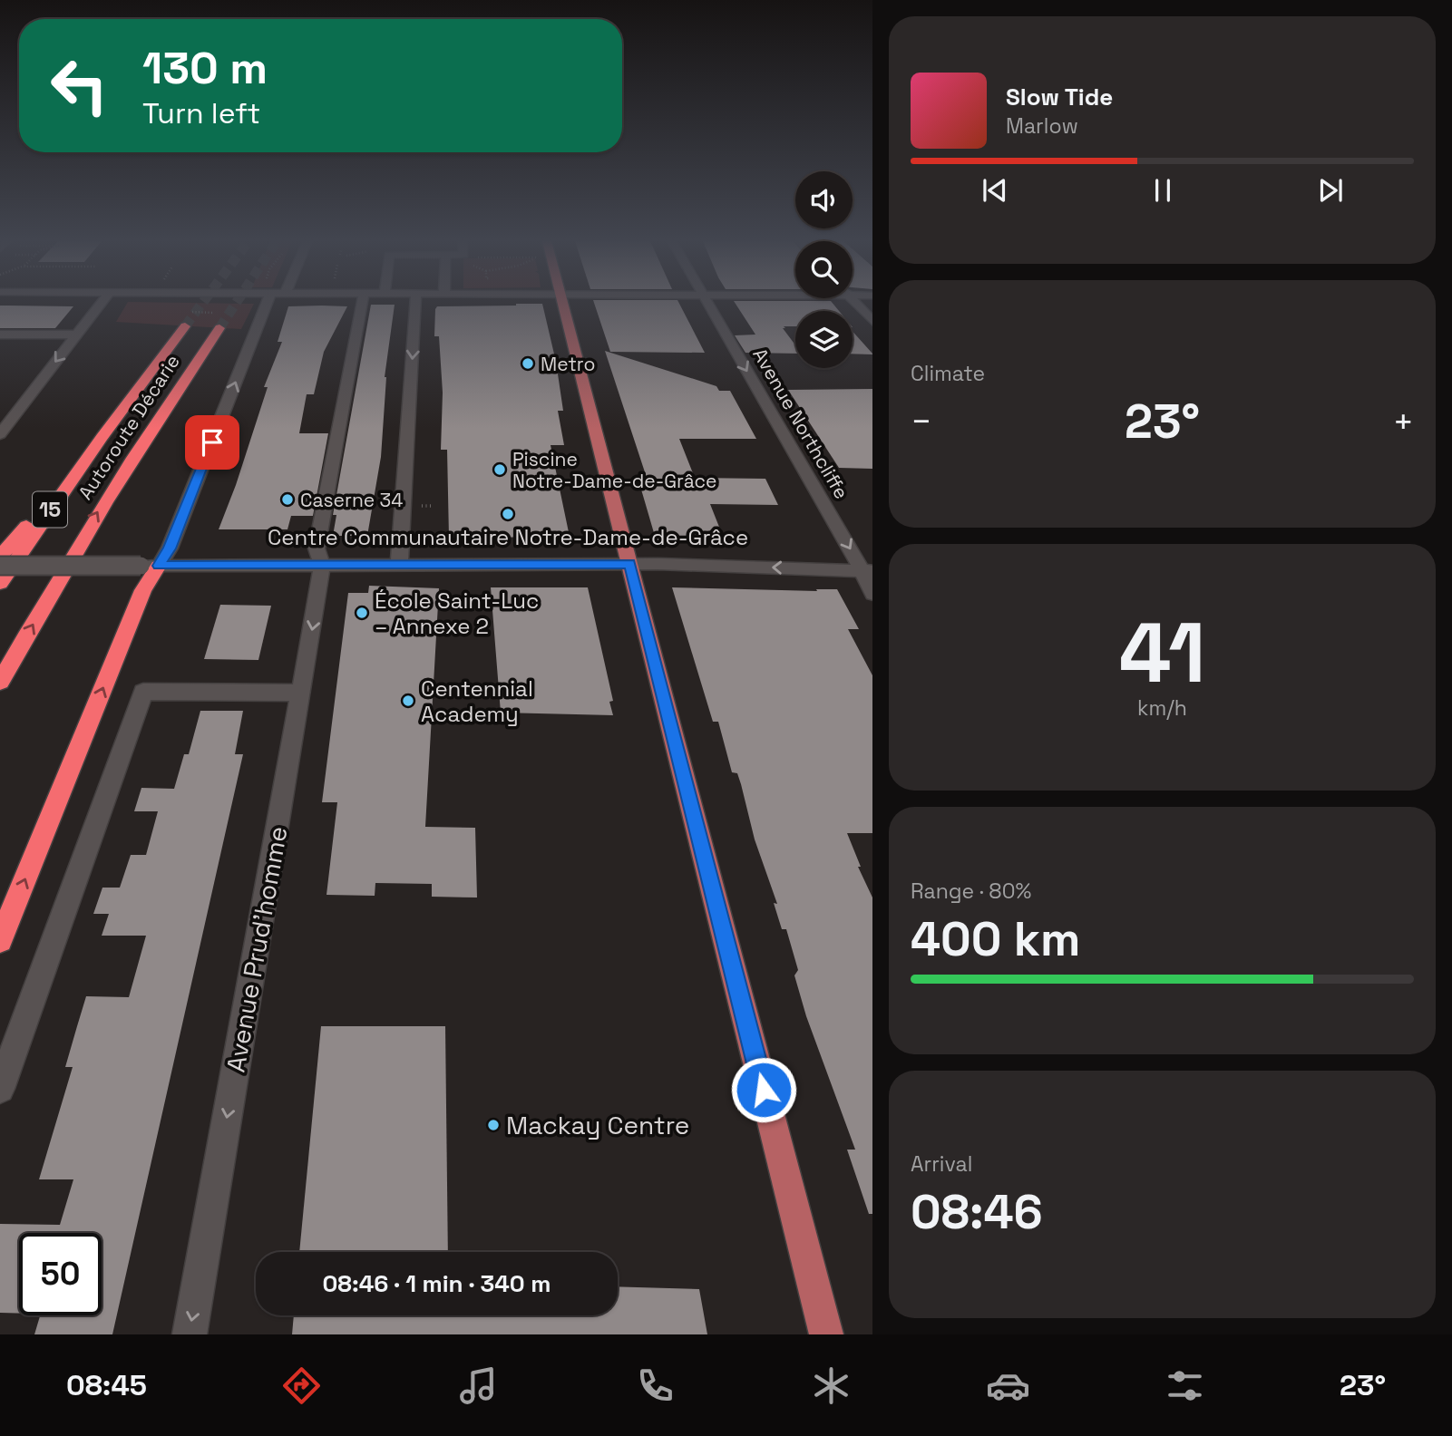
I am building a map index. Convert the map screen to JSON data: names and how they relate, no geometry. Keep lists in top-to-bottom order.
{
  "streets": {
    "highway": ["Autoroute Décarie", "15"],
    "street": ["Avenue Northcliffe", "Avenue Prud'homme"]
  },
  "one_way": ["Avenue Northcliffe", "Avenue Prud'homme"],
  "places": [
    "Metro",
    "Piscine Notre-Dame-de-Grâce",
    "Caserne 34",
    "Centre Communautaire Notre-Dame-de-Grâce",
    "École Saint-Luc – Annexe 2",
    "Centennial Academy",
    "Mackay Centre"
  ],
  "page": {
    "turn": ["130 m", "Turn left"],
    "song": ["Slow Tide", "Marlow"],
    "tile": [
      "Climate",
      ["41", "km/h"],
      ["Range · 80%", "400 km"],
      ["Arrival", "08:46"]
    ],
    "heat": ["−", "23°", "+"],
    "limit": "50",
    "trip": "08:46 · 1 min · 340 m",
    "tabs": ["08:45", "23°"]
  }
}
